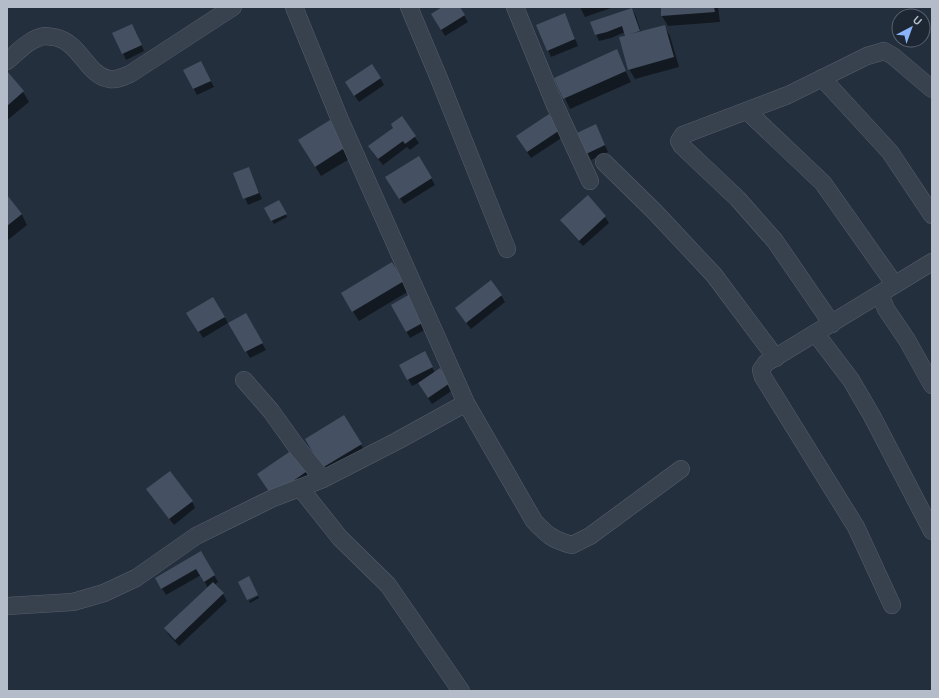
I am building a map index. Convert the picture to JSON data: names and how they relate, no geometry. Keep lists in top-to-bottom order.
{
  "north": "top right"
}
